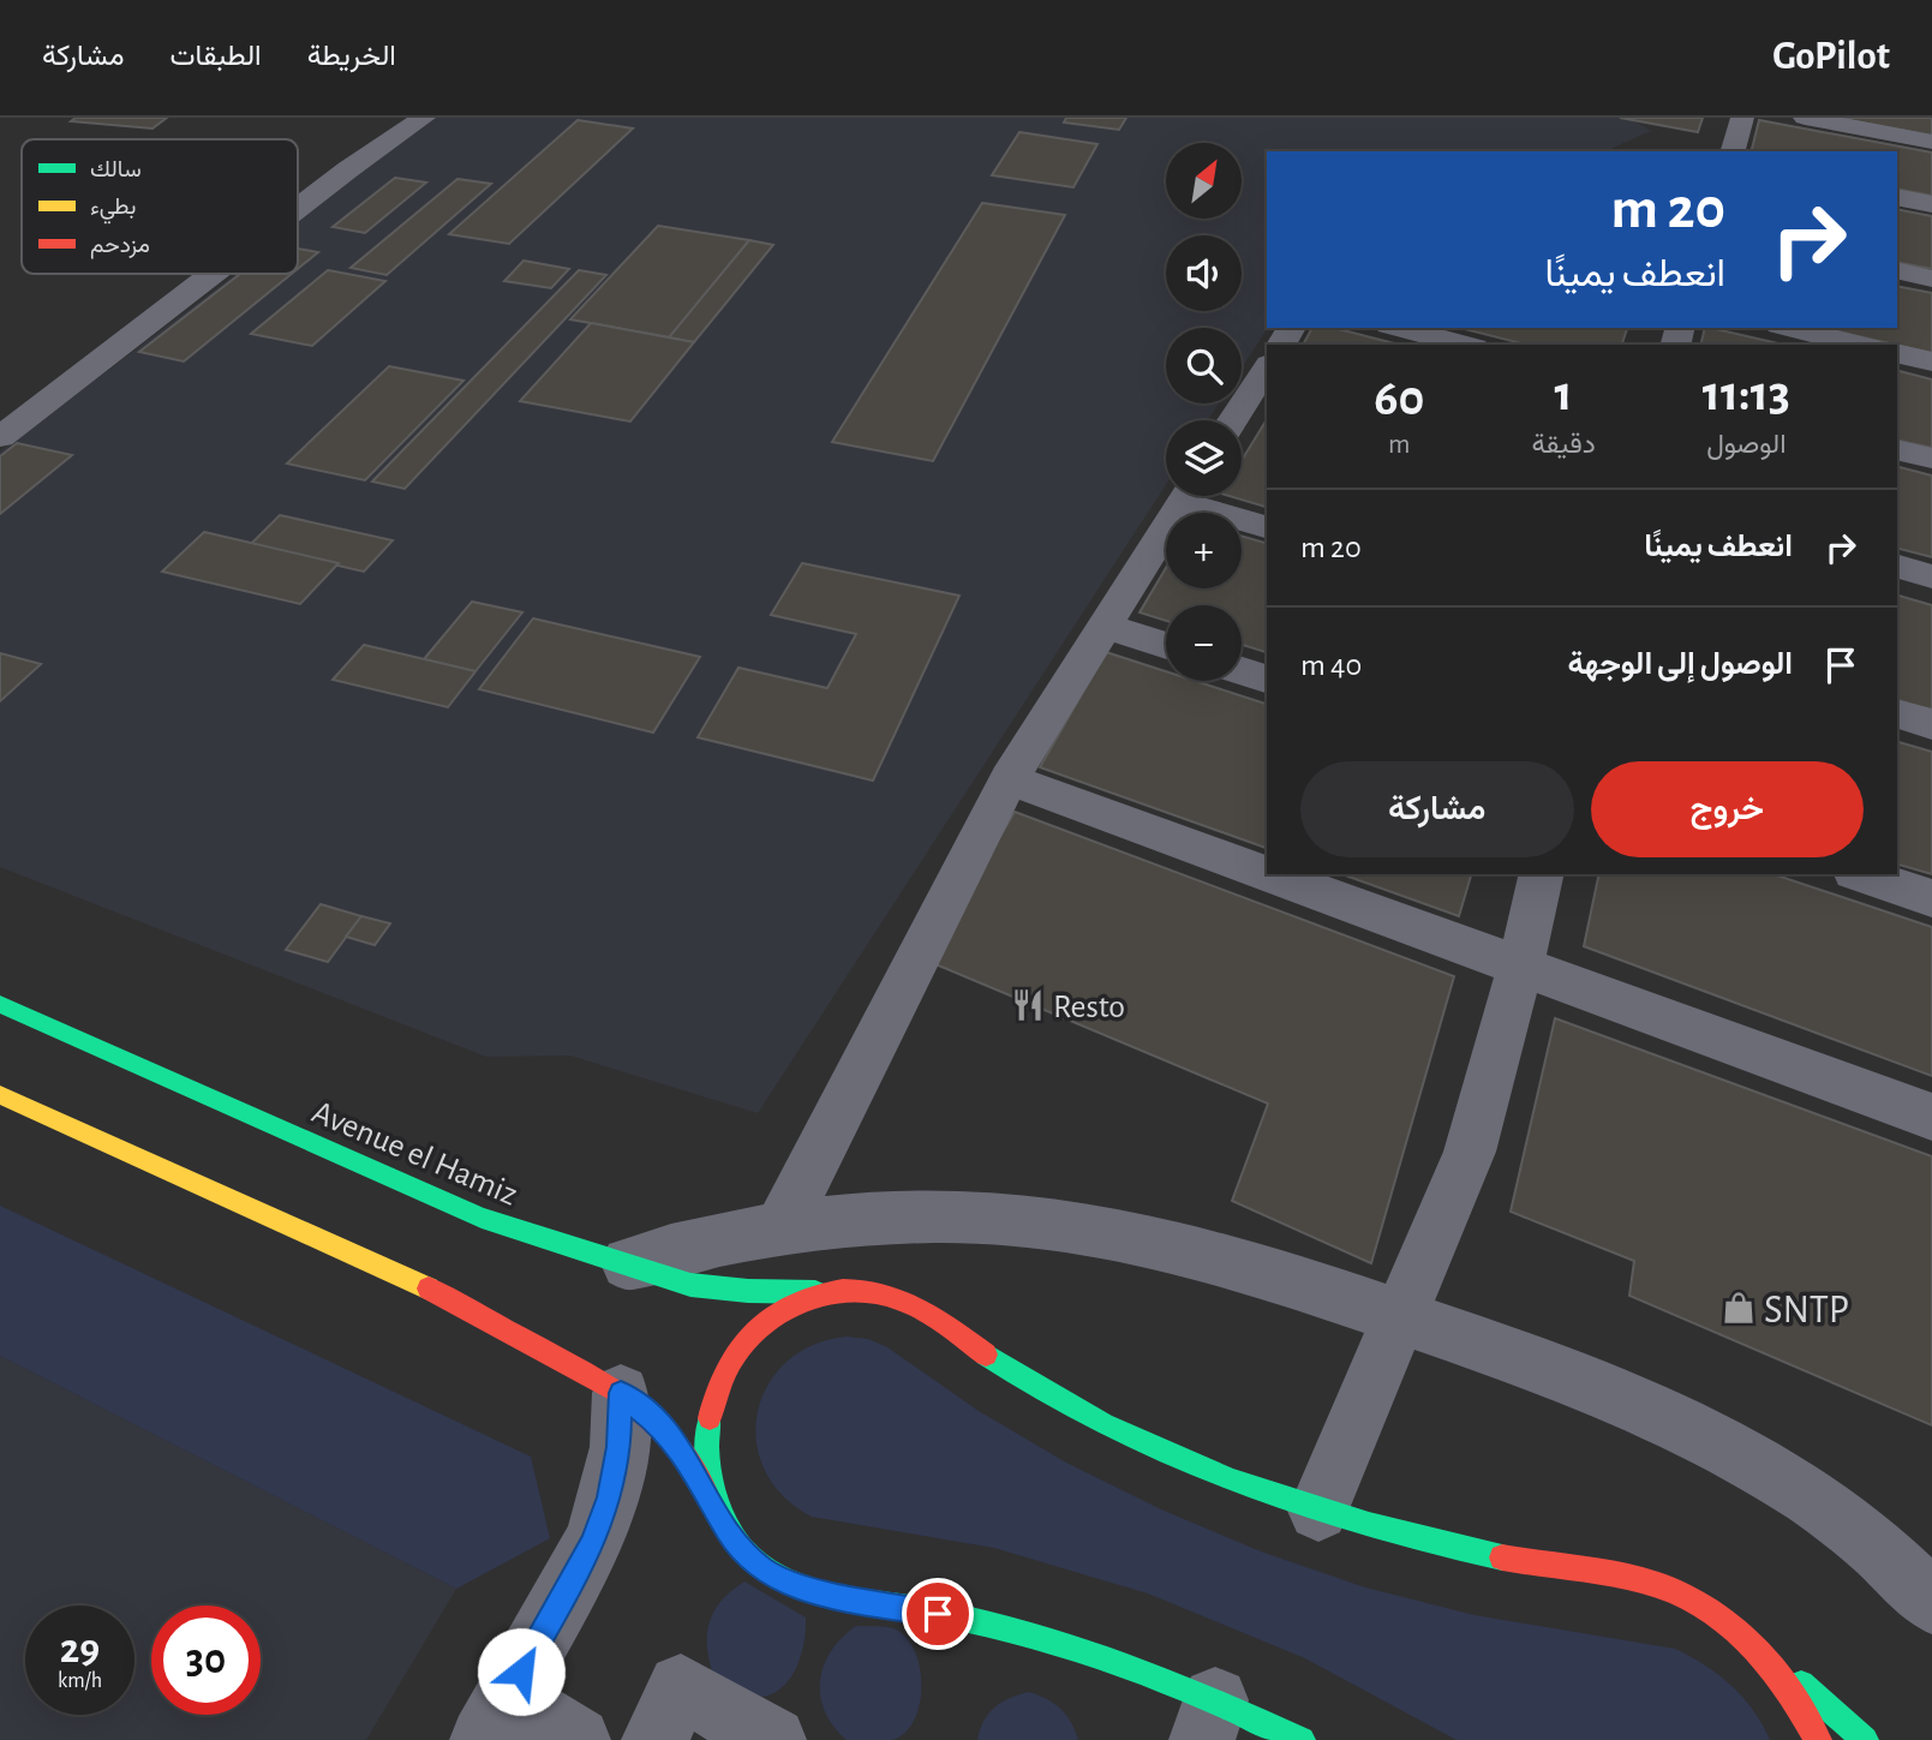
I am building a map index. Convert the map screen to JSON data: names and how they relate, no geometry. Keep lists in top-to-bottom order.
{
  "streets": {
    "highway": ["Avenue el Hamiz"]
  },
  "places": {
    "restaurant": ["Resto"],
    "shop": ["SNTP"]
  },
  "legend": ["سالك", "بطيء", "مزدحم"],
  "north": "top right",
  "page": {
    "header": "GoPilot",
    "nav": ["الخريطة", "الطبقات", "مشاركة"],
    "map_buttons": ["+", "−"],
    "turn": ["20 m", "انعطف يمينًا"],
    "eta": [
      "11:13",
      "الوصول",
      "1",
      "دقيقة",
      "60",
      "m"
    ],
    "list": [
      {
        "name": "انعطف يمينًا",
        "value": "20 m"
      },
      {
        "name": "الوصول إلى الوجهة",
        "value": "40 m"
      }
    ],
    "buttons": ["خروج", "مشاركة"],
    "speed": "29 km/h",
    "limit": "30"
  }
}
